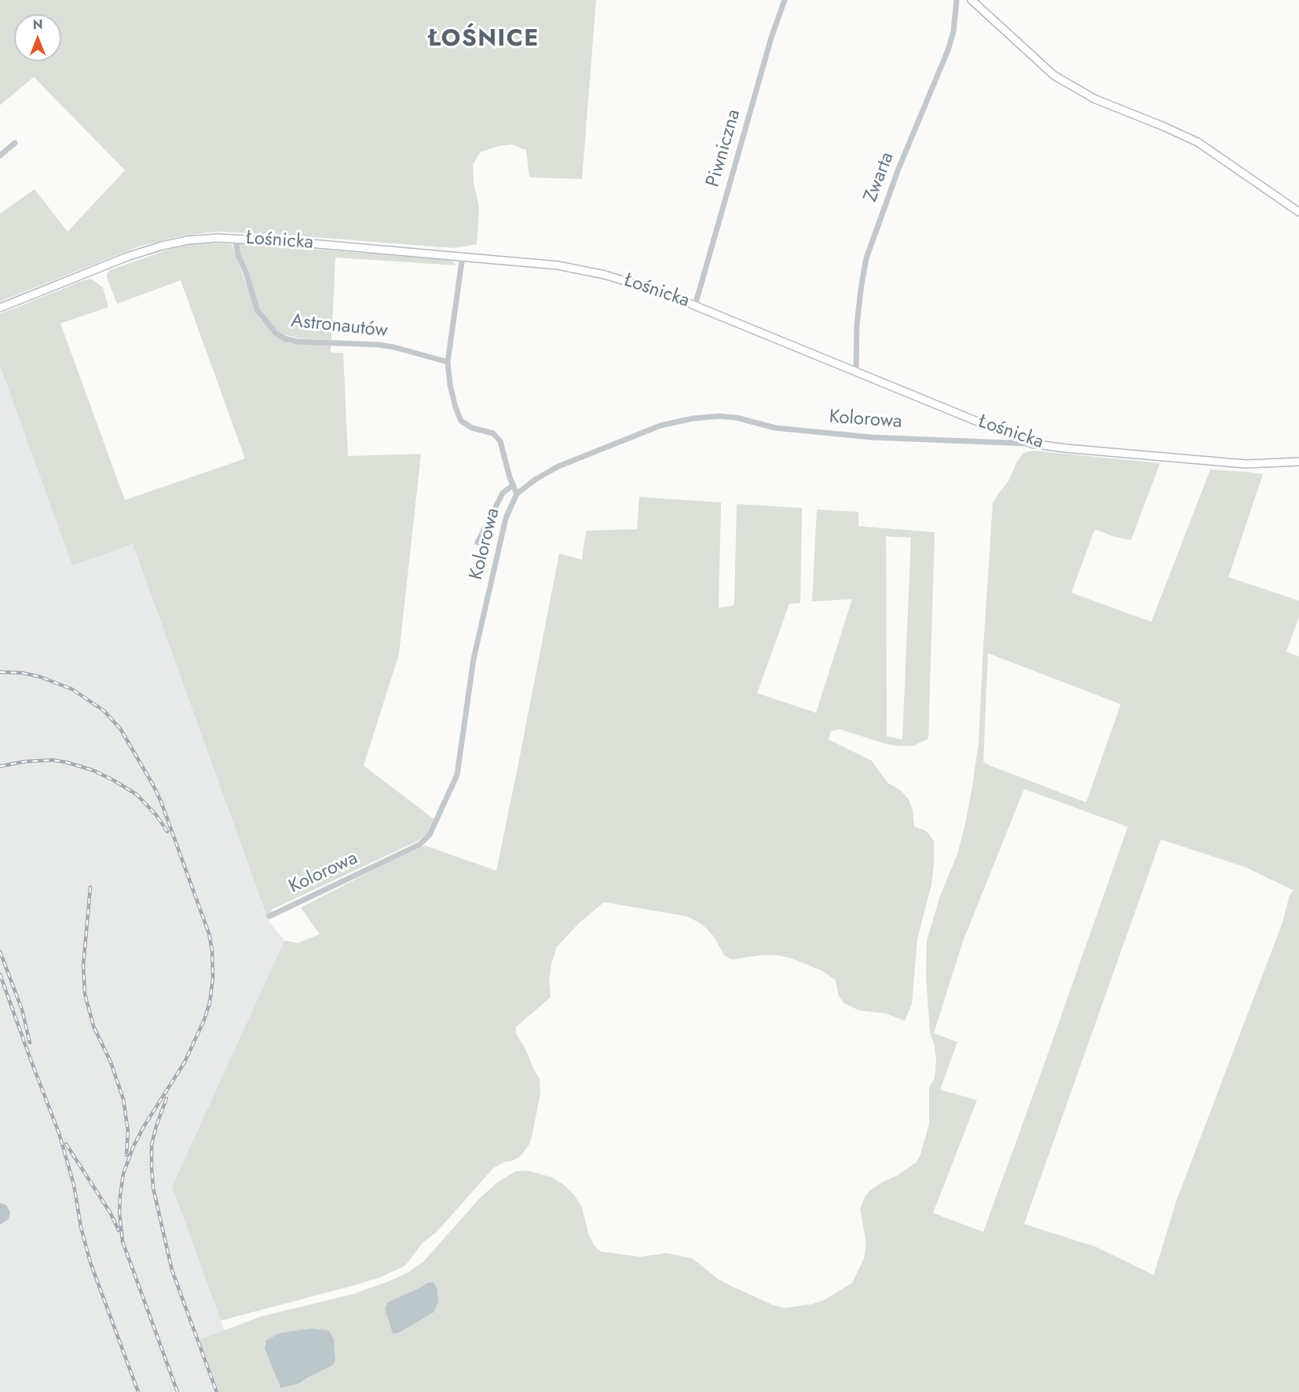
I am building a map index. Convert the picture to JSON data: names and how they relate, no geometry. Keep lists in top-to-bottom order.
{
  "streets": {
    "street": [
      "Piwniczna",
      "Zwarta",
      "Łośnicka",
      "Astronautów",
      "Kolorowa"
    ]
  },
  "crossings": [
    ["Piwniczna", "Łośnicka"],
    ["Zwarta", "Łośnicka"],
    ["Łośnicka", "Astronautów"],
    ["Łośnicka", "Kolorowa"]
  ],
  "districts": ["ŁOŚNICE"],
  "north": "top"
}
